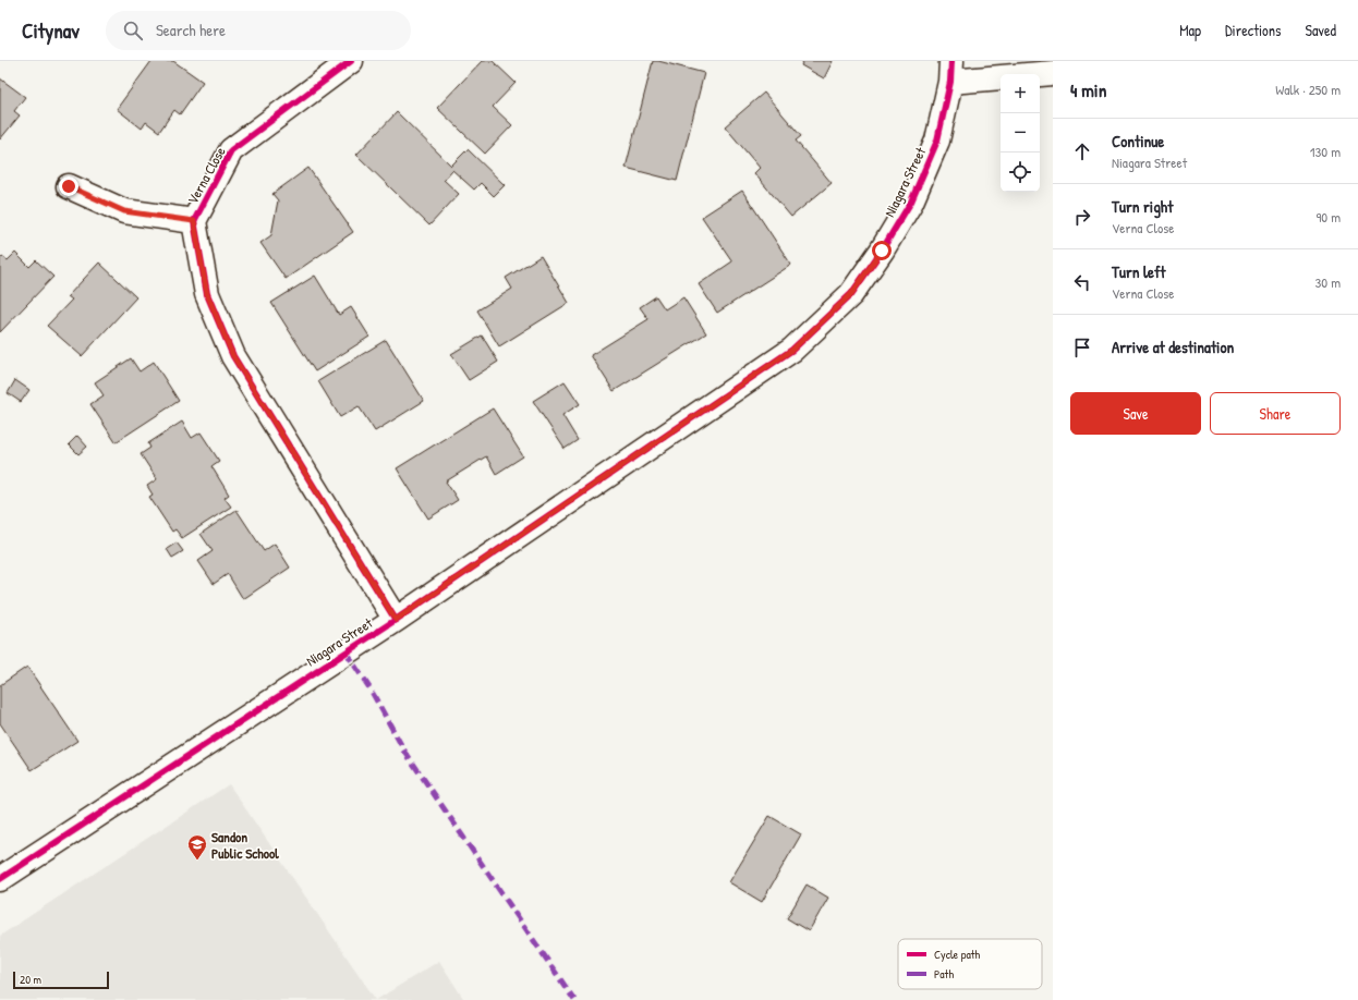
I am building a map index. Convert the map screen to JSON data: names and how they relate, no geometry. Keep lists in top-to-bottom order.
{
  "streets": {
    "street": ["Verna Close", "Niagara Street"]
  },
  "crossings": [
    ["Verna Close", "Niagara Street"]
  ],
  "places": {
    "school or university": ["Sandon Public School"]
  },
  "legend": ["Cycle path", "Path"],
  "scale_bar": "20 m",
  "page": {
    "header": "Citynav",
    "search": "Search here",
    "nav": ["Map", "Directions", "Saved"],
    "heading": ["4 min", "Walk · 250 m"],
    "map_buttons": ["+", "−"],
    "list": [
      ["Continue", "Niagara Street", "130 m"],
      ["Turn right", "Verna Close", "90 m"],
      ["Turn left", "Verna Close", "30 m"],
      "Arrive at destination"
    ],
    "buttons": ["Save", "Share"],
    "scale": "20 m"
  }
}
